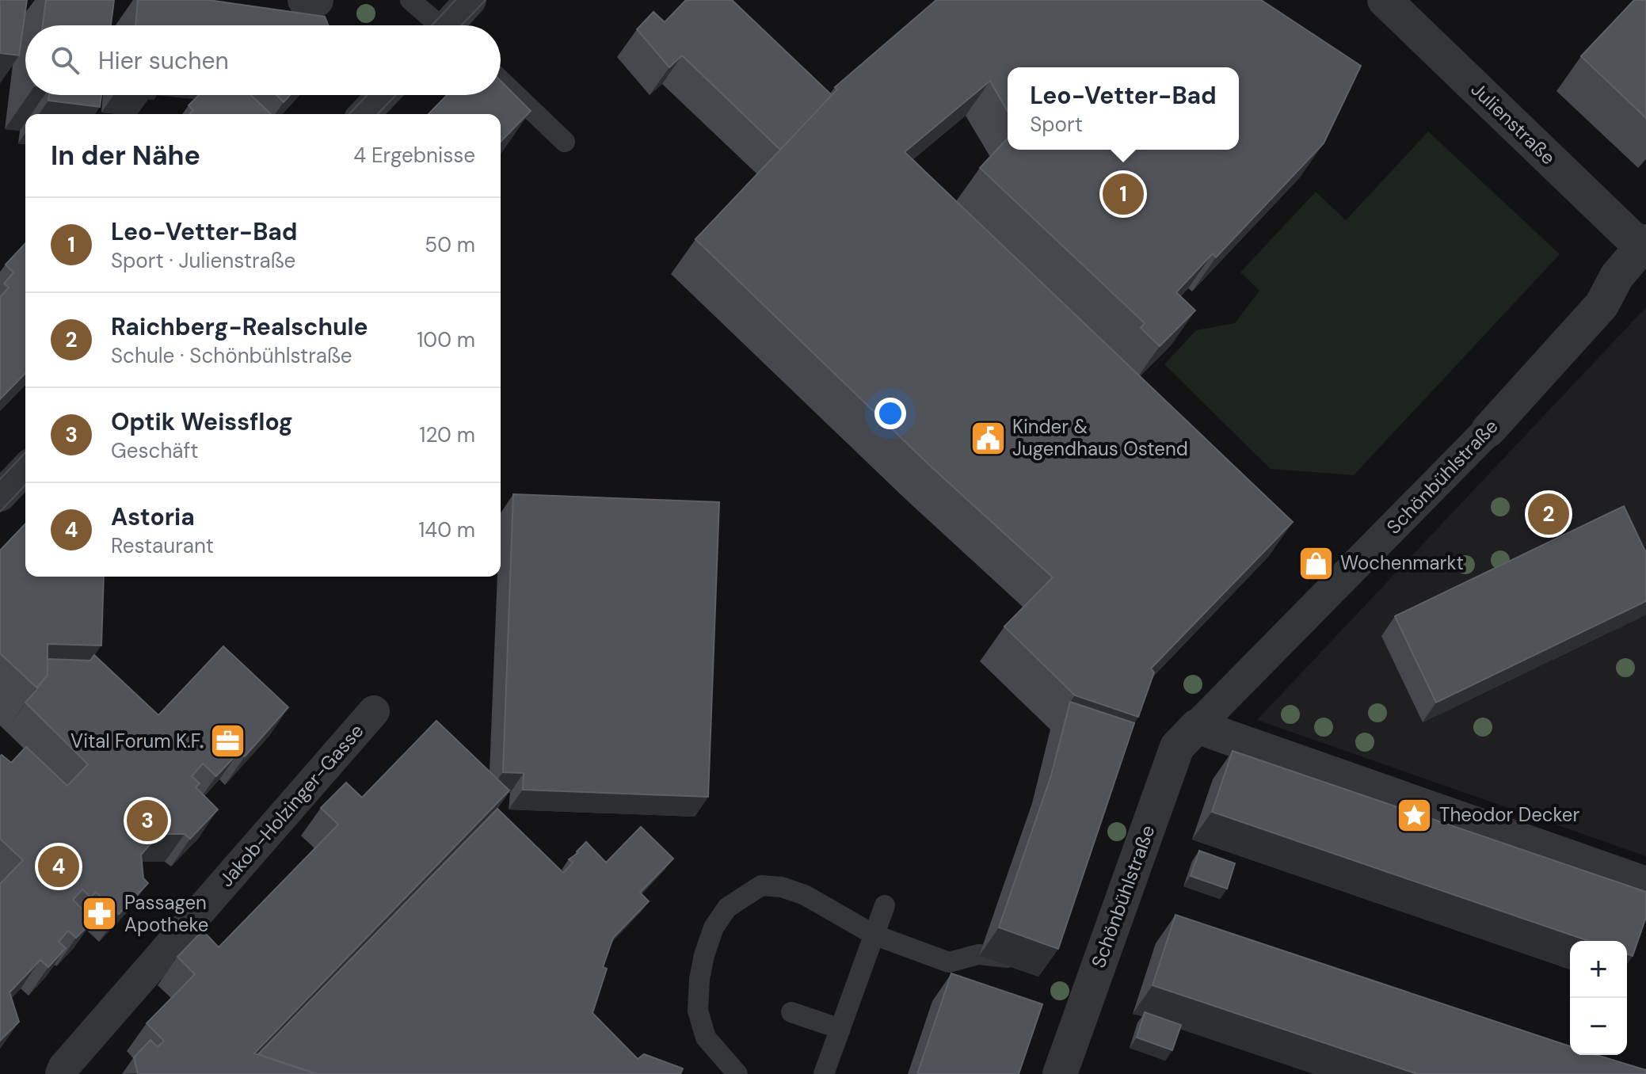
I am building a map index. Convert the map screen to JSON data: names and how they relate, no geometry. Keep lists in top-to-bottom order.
{
  "streets": {
    "street": ["Julienstraße", "Schönbühlstraße", "Jakob-Holzinger-Gasse"]
  },
  "crossings": [
    ["Julienstraße", "Schönbühlstraße"]
  ],
  "places": {
    "public building": ["Kinder & Jugendhaus Ostend"],
    "shop": ["Wochenmarkt"],
    "office": ["Vital Forum K.F."],
    "place": ["Theodor Decker"],
    "pharmacy": ["Passagen Apotheke"]
  },
  "page": {
    "search": "Hier suchen",
    "popup": ["Leo-Vetter-Bad", "Sport"],
    "heading": ["In der Nähe", "4 Ergebnisse"],
    "pins": [
      "1",
      "2",
      "3",
      "4"
    ],
    "list": [
      {
        "mark": "1",
        "name": "Leo-Vetter-Bad",
        "note": "Sport · Julienstraße",
        "value": "50 m"
      },
      {
        "mark": "2",
        "name": "Raichberg-Realschule",
        "note": "Schule · Schönbühlstraße",
        "value": "100 m"
      },
      {
        "mark": "3",
        "name": "Optik Weissflog",
        "note": "Geschäft",
        "value": "120 m"
      },
      {
        "mark": "4",
        "name": "Astoria",
        "note": "Restaurant",
        "value": "140 m"
      }
    ],
    "map_buttons": ["+", "−"]
  }
}
